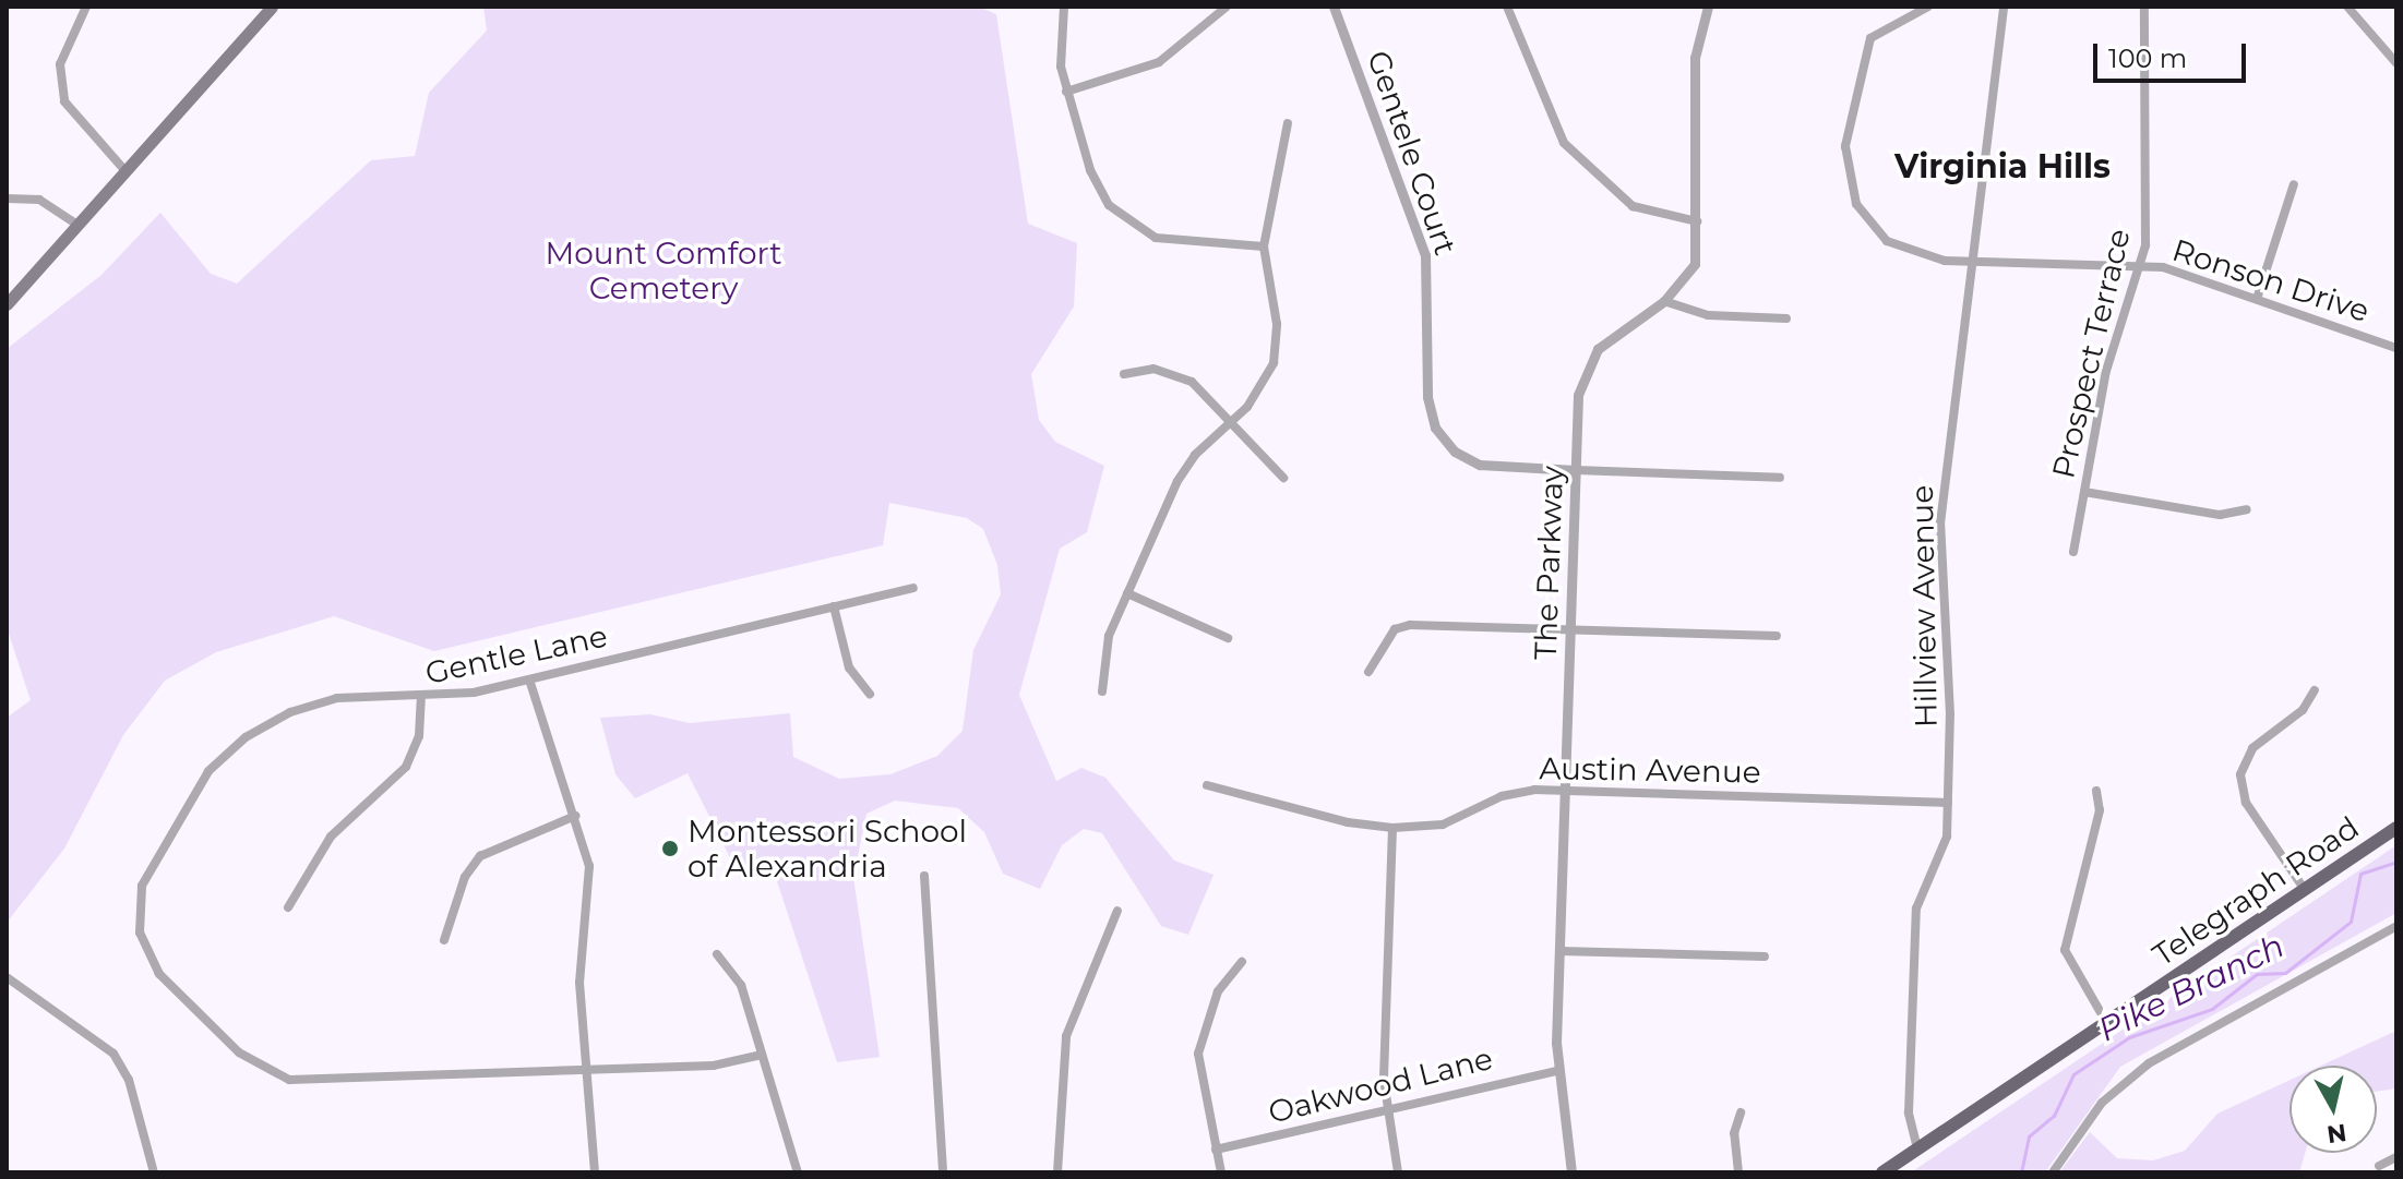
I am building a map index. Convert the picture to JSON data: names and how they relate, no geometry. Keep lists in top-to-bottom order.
{
  "streets": {
    "main road": ["Telegraph Road"],
    "street": [
      "Gentele Court",
      "Ronson Drive",
      "Prospect Terrace",
      "The Parkway",
      "Hillview Avenue",
      "Gentle Lane",
      "Austin Avenue",
      "Oakwood Lane"
    ]
  },
  "crossings": [
    ["Gentele Court", "The Parkway"],
    ["Ronson Drive", "Prospect Terrace"],
    ["Ronson Drive", "Hillview Avenue"],
    ["The Parkway", "Austin Avenue"],
    ["The Parkway", "Oakwood Lane"],
    ["Hillview Avenue", "Austin Avenue"],
    ["Hillview Avenue", "Telegraph Road"]
  ],
  "districts": ["Virginia Hills"],
  "water": ["Pike Branch"],
  "parks": ["Mount Comfort Cemetery"],
  "places": ["Montessori School of Alexandria"],
  "scale_bar": "100 m",
  "north": "bottom"
}
